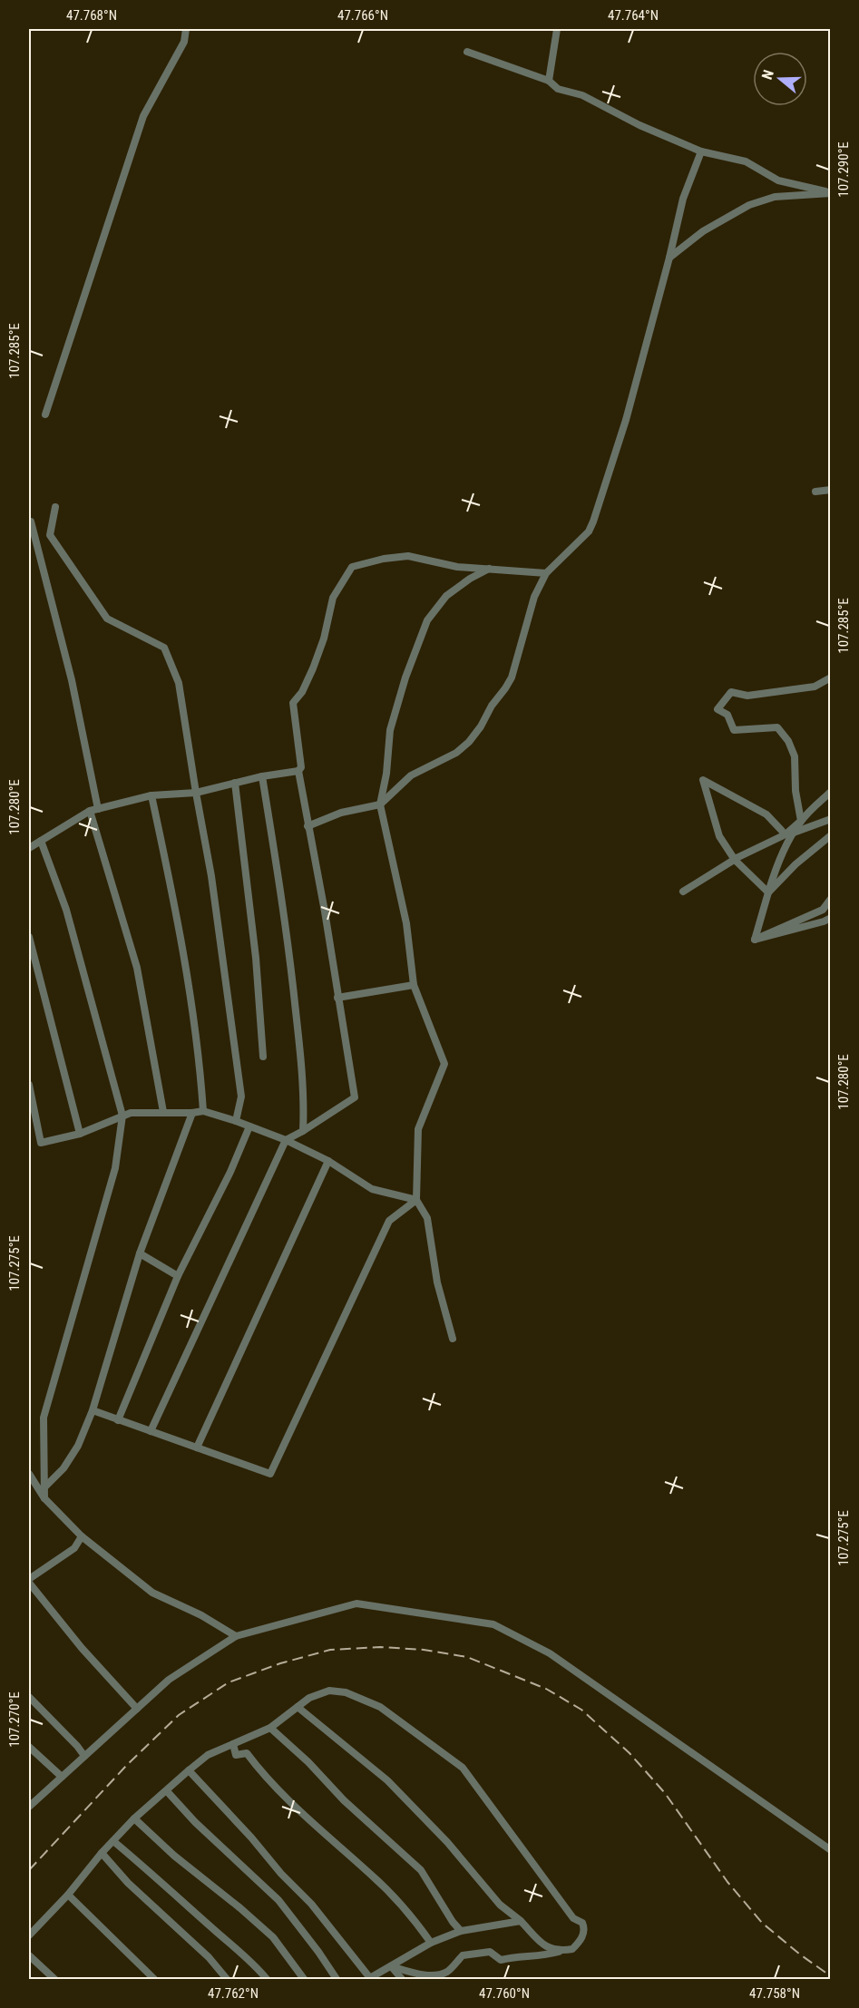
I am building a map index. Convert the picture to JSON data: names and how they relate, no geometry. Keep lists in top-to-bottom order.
{
  "north": "left",
  "coordinates": [
    "47.768°N",
    "47.766°N",
    "47.764°N",
    "107.290°E",
    "107.285°E",
    "107.280°E",
    "107.275°E",
    "107.270°E",
    "47.762°N",
    "47.760°N",
    "47.758°N"
  ]
}
